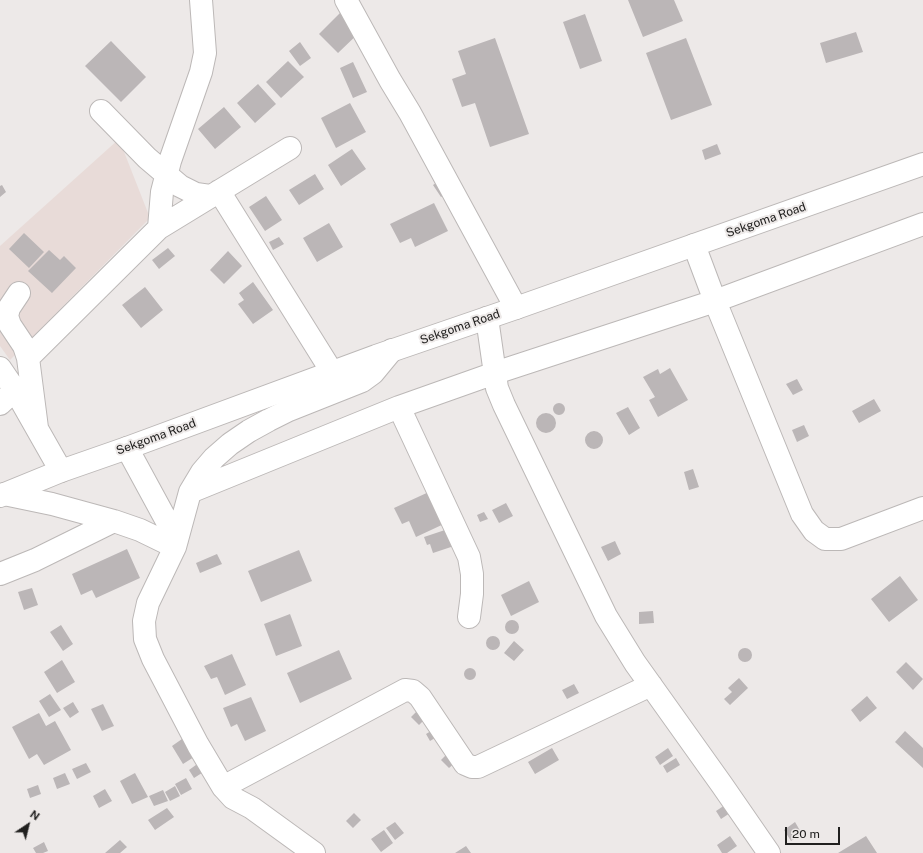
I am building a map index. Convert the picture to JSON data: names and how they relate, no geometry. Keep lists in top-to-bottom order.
{
  "streets": {
    "main road": ["Sekgoma Road"]
  },
  "scale_bar": "20 m",
  "north": "top right"
}
